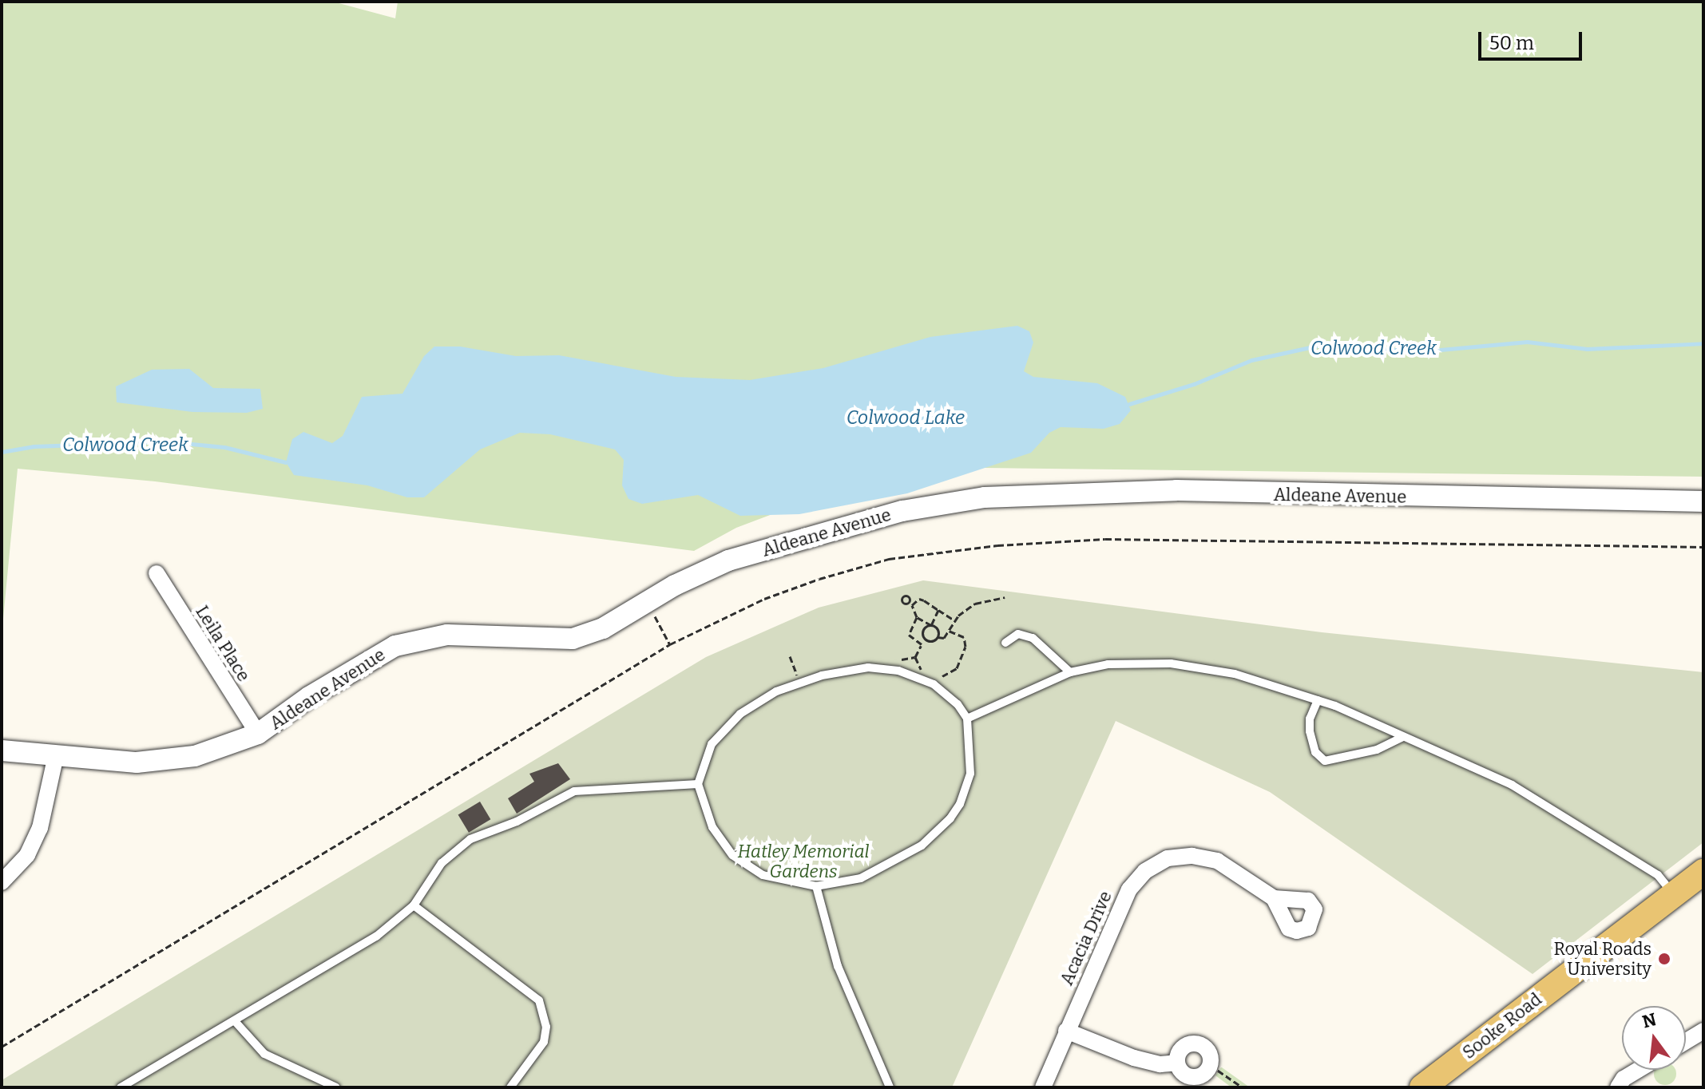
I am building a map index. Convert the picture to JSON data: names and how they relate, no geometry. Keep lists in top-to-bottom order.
{
  "streets": {
    "main road": ["Sooke Road"],
    "street": ["Aldeane Avenue", "Leila Place", "Acacia Drive"]
  },
  "crossings": [
    ["Aldeane Avenue", "Leila Place"]
  ],
  "water": ["Colwood Creek", "Colwood Lake"],
  "parks": ["Hatley Memorial Gardens"],
  "places": ["Royal Roads University"],
  "scale_bar": "50 m",
  "north": "top"
}
